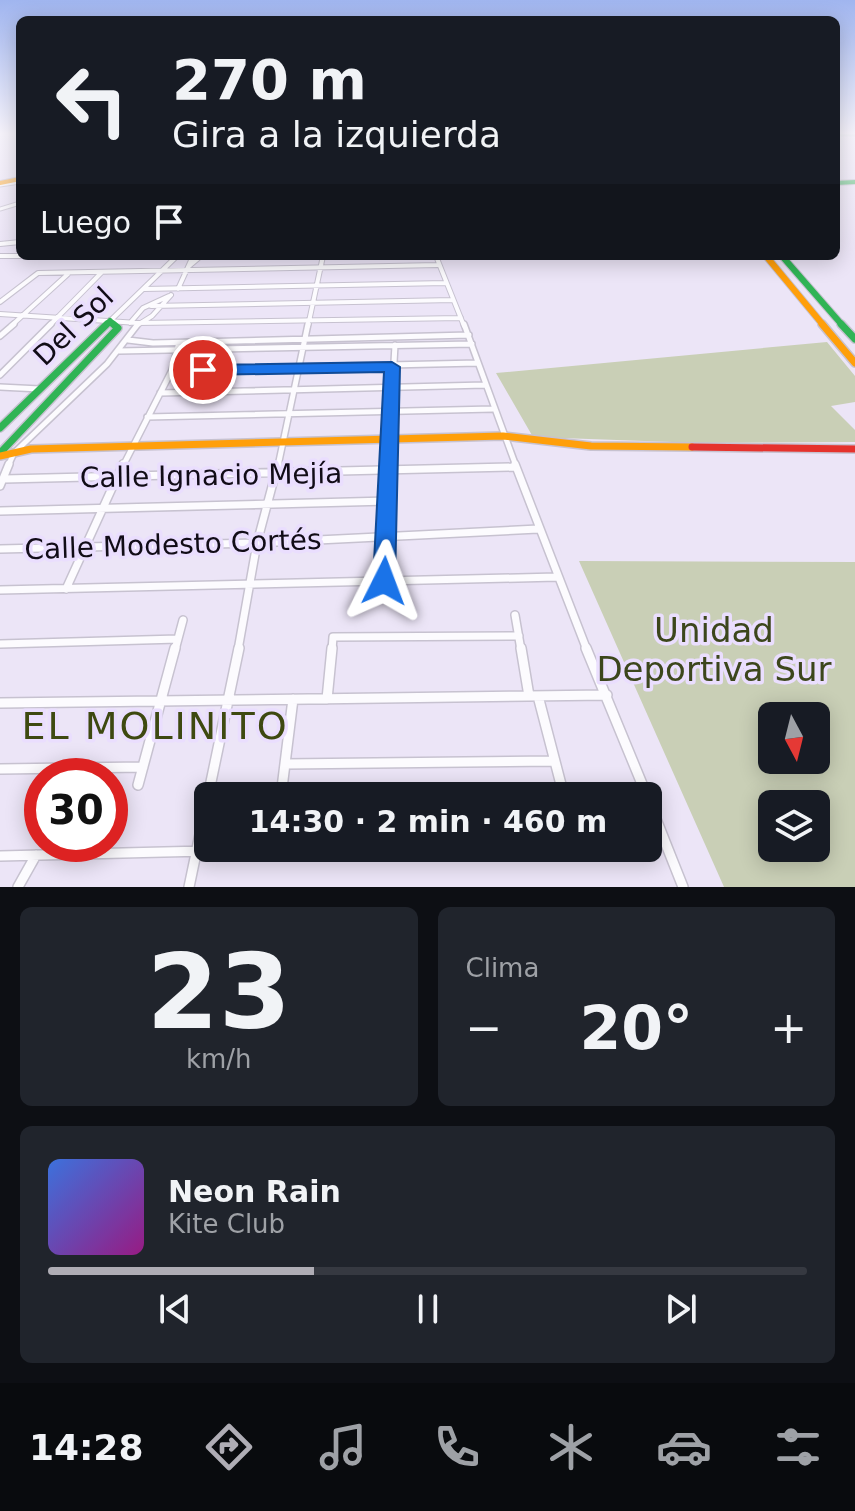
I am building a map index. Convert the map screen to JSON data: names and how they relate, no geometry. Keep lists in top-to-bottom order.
{
  "streets": {
    "main road": ["Del Sol"],
    "street": ["Calle Ignacio Mejía", "Calle Modesto Cortés"]
  },
  "districts": ["EL MOLINITO"],
  "parks": ["Unidad Deportiva Sur"],
  "north": "bottom",
  "page": {
    "turn": ["270 m", "Gira a la izquierda"],
    "then": "Luego",
    "limit": "30",
    "trip": "14:30 · 2 min · 460 m",
    "tile": [
      ["23", "km/h"],
      "Clima"
    ],
    "heat": ["−", "20°", "+"],
    "song": ["Neon Rain", "Kite Club"],
    "tabs": "14:28"
  }
}
